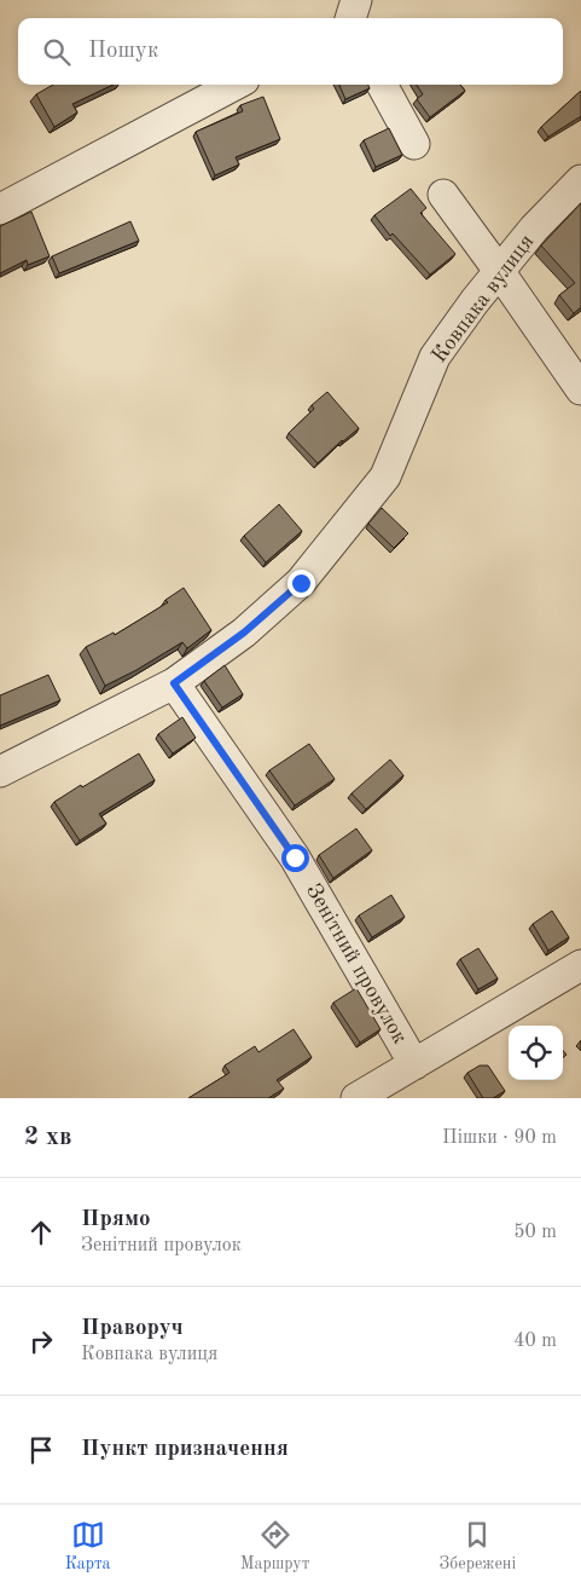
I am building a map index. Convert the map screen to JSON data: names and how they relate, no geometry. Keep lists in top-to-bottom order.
{
  "streets": {
    "street": ["Ковпака вулиця", "Зенітний провулок"]
  },
  "crossings": [
    ["Ковпака вулиця", "Зенітний провулок"]
  ],
  "page": {
    "search": "Пошук",
    "heading": ["2 хв", "Пішки · 90 m"],
    "list": [
      ["Прямо", "Зенітний провулок", "50 m"],
      ["Праворуч", "Ковпака вулиця", "40 m"],
      "Пункт призначення"
    ],
    "nav": ["Карта", "Маршрут", "Збережені"]
  }
}
